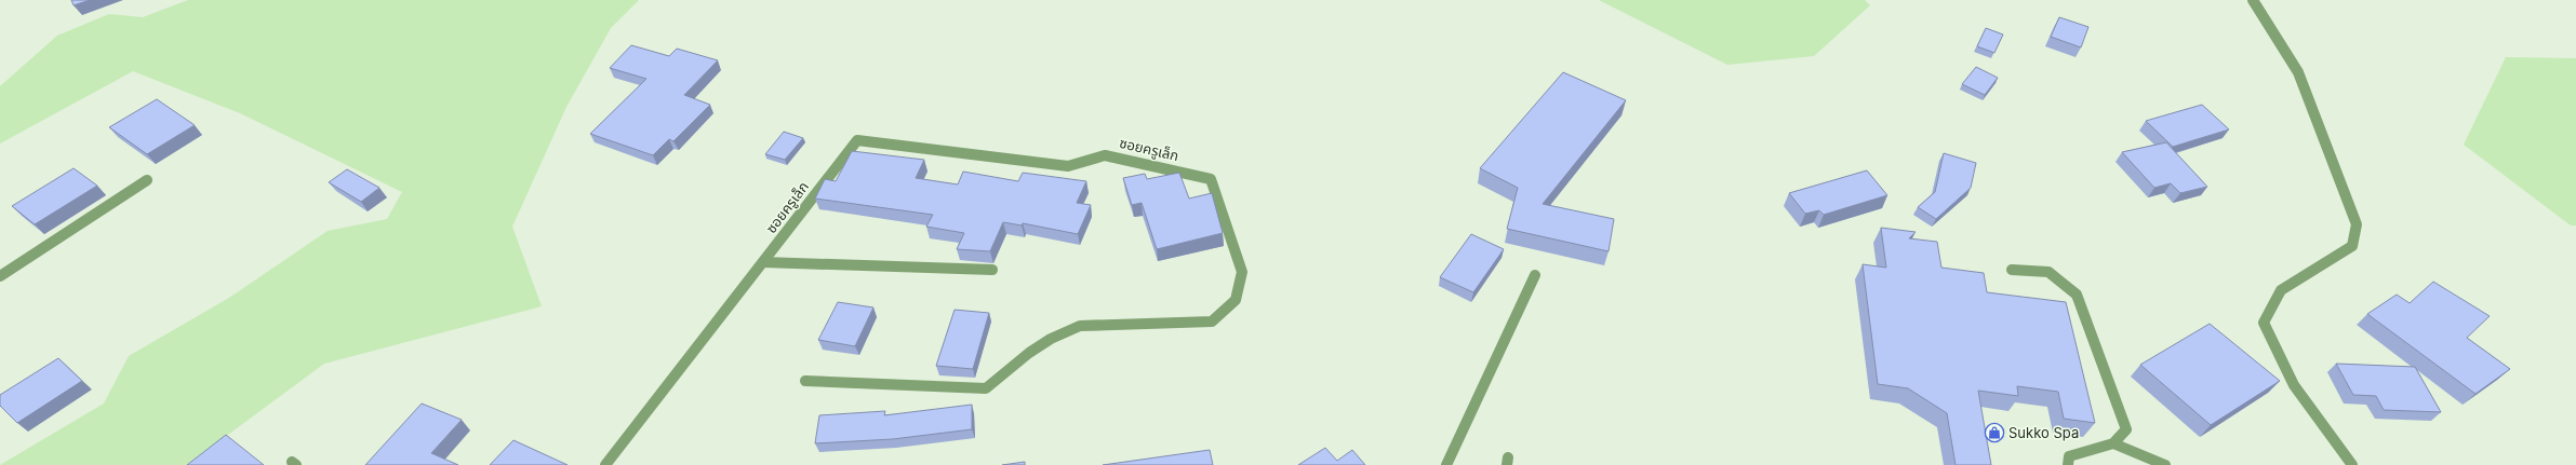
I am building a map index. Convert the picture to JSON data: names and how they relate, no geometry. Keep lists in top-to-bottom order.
{
  "streets": {
    "street": ["ซอยครูเล็ก"]
  },
  "places": {
    "shop": ["Sukko Spa"]
  }
}
